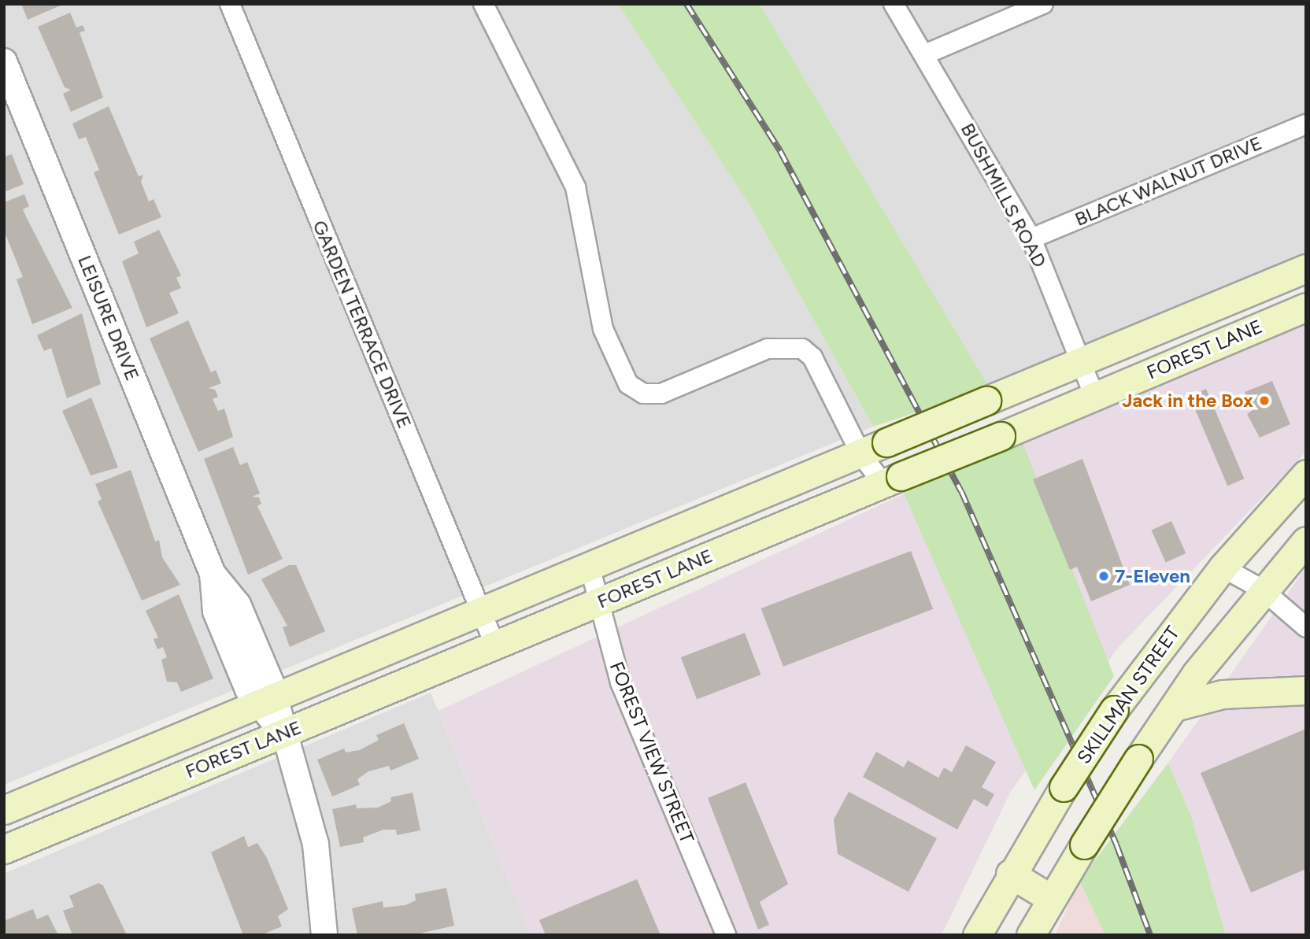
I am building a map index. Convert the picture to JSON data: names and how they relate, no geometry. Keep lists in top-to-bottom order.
{
  "streets": {
    "main road": ["FOREST LANE", "SKILLMAN STREET"],
    "street": [
      "BLACK WALNUT DRIVE",
      "BUSHMILLS ROAD",
      "LEISURE DRIVE",
      "GARDEN TERRACE DRIVE",
      "FOREST VIEW STREET"
    ]
  },
  "crossings": [
    ["BLACK WALNUT DRIVE", "BUSHMILLS ROAD"],
    ["BUSHMILLS ROAD", "FOREST LANE"],
    ["LEISURE DRIVE", "FOREST LANE"],
    ["GARDEN TERRACE DRIVE", "FOREST LANE"],
    ["FOREST LANE", "FOREST VIEW STREET"]
  ],
  "places": ["Jack in the Box", "7-Eleven"]
}
